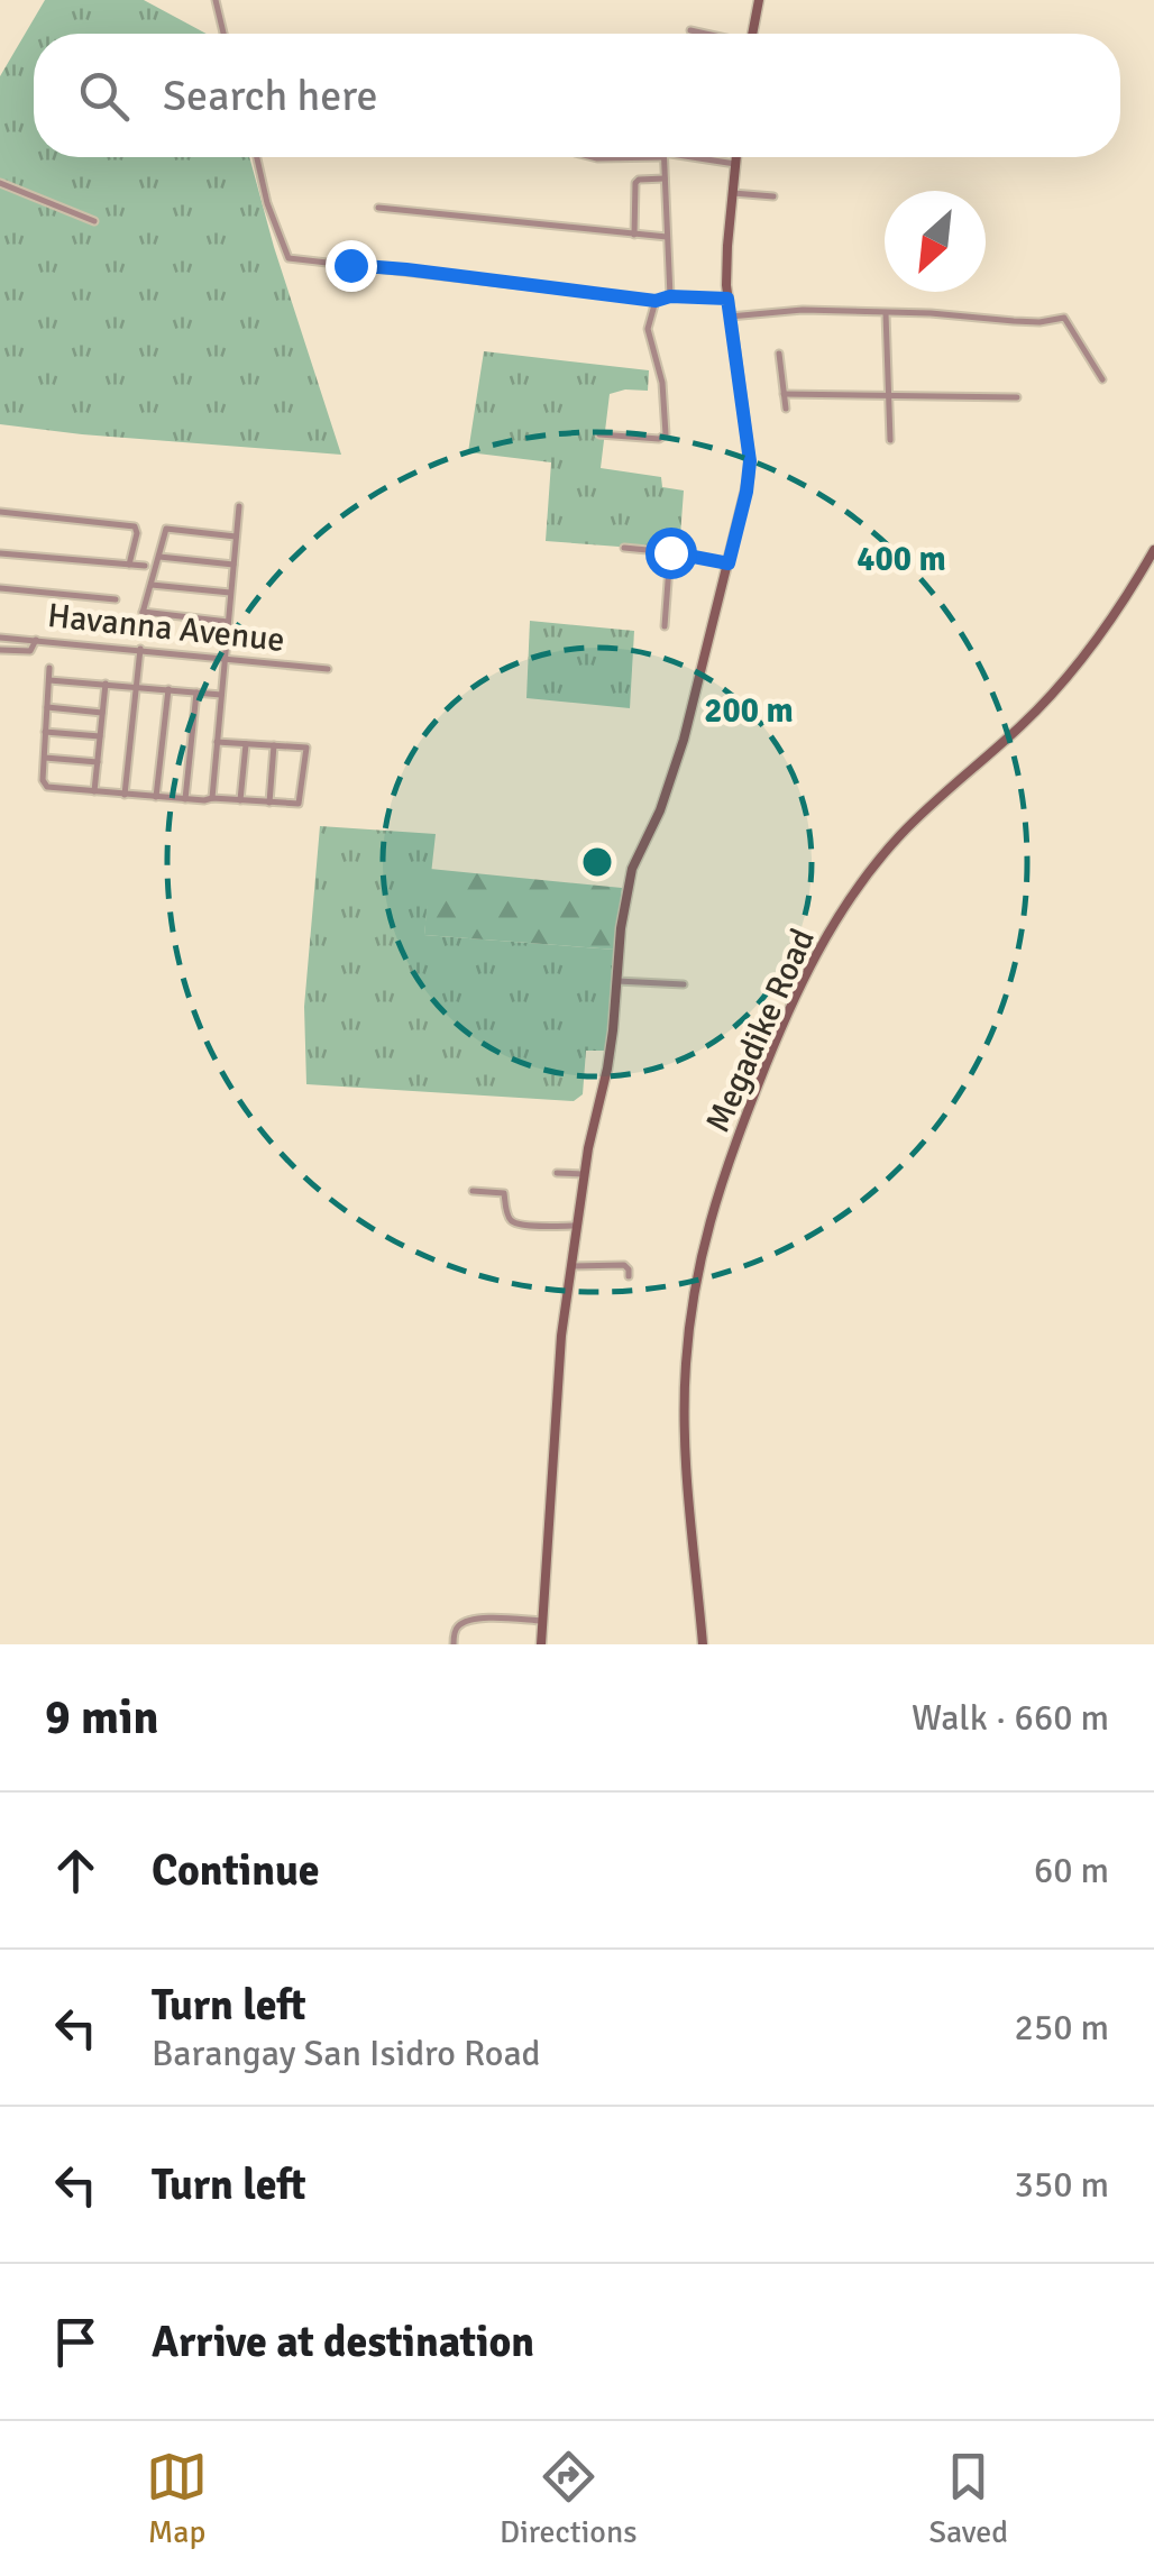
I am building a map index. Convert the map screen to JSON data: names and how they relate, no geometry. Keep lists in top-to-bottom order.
{
  "streets": {
    "street": ["Havanna Avenue", "Megadike Road"]
  },
  "north": "bottom left",
  "page": {
    "search": "Search here",
    "heading": ["9 min", "Walk · 660 m"],
    "list": [
      ["Continue", "60 m"],
      ["Turn left", "Barangay San Isidro Road", "250 m"],
      ["Turn left", "350 m"],
      "Arrive at destination"
    ],
    "nav": ["Map", "Directions", "Saved"]
  },
  "rings": ["400 m", "200 m"]
}
